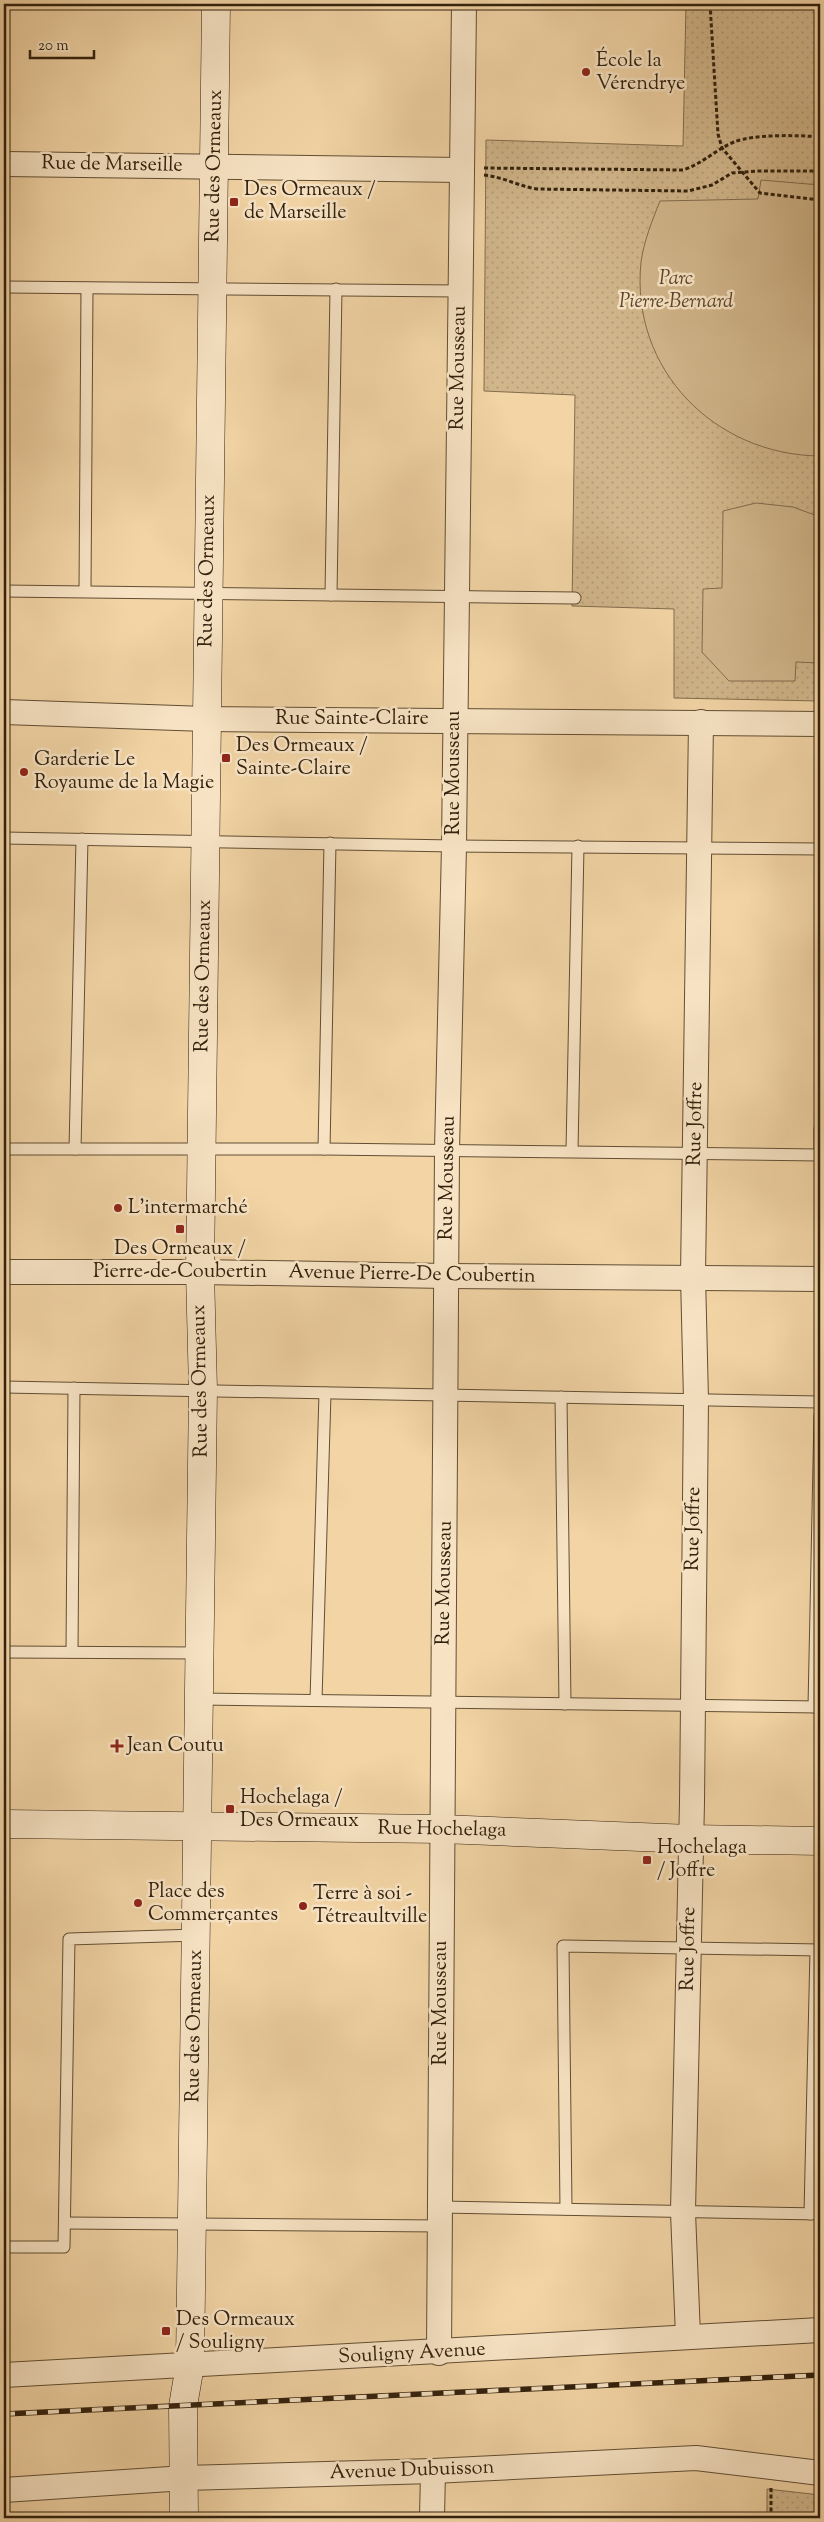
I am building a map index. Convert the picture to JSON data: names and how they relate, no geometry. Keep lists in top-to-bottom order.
{
  "streets": {
    "street": [
      "Rue de Marseille",
      "Rue des Ormeaux",
      "Rue Mousseau",
      "Rue Sainte-Claire",
      "Rue Joffre",
      "Avenue Pierre-De Coubertin",
      "Rue Hochelaga",
      "Souligny Avenue",
      "Avenue Dubuisson"
    ]
  },
  "crossings": [
    ["Rue de Marseille", "Rue des Ormeaux"],
    ["Rue de Marseille", "Rue Mousseau"],
    ["Rue des Ormeaux", "Rue Sainte-Claire"],
    ["Rue des Ormeaux", "Avenue Pierre-De Coubertin"],
    ["Rue des Ormeaux", "Rue Hochelaga"],
    ["Rue des Ormeaux", "Souligny Avenue"],
    ["Rue des Ormeaux", "Avenue Dubuisson"],
    ["Rue Mousseau", "Rue Sainte-Claire"],
    ["Rue Mousseau", "Avenue Pierre-De Coubertin"],
    ["Rue Mousseau", "Rue Hochelaga"],
    ["Rue Mousseau", "Souligny Avenue"],
    ["Rue Sainte-Claire", "Rue Joffre"],
    ["Rue Joffre", "Avenue Pierre-De Coubertin"],
    ["Rue Joffre", "Rue Hochelaga"],
    ["Rue Joffre", "Souligny Avenue"]
  ],
  "parks": ["Parc Pierre-Bernard"],
  "places": {
    "other": [
      "École la Vérendrye",
      "Garderie Le Royaume de la Magie",
      "L'intermarché",
      "Place des Commerçantes",
      "Terre à soi - Tétreaultville"
    ],
    "transit": [
      "Des Ormeaux / de Marseille",
      "Des Ormeaux / Sainte-Claire",
      "Des Ormeaux / Pierre-de-Coubertin",
      "Hochelaga / Des Ormeaux",
      "Hochelaga / Joffre",
      "Des Ormeaux / Souligny"
    ],
    "health": ["Jean Coutu"]
  },
  "scale_bar": "20 m"
}
